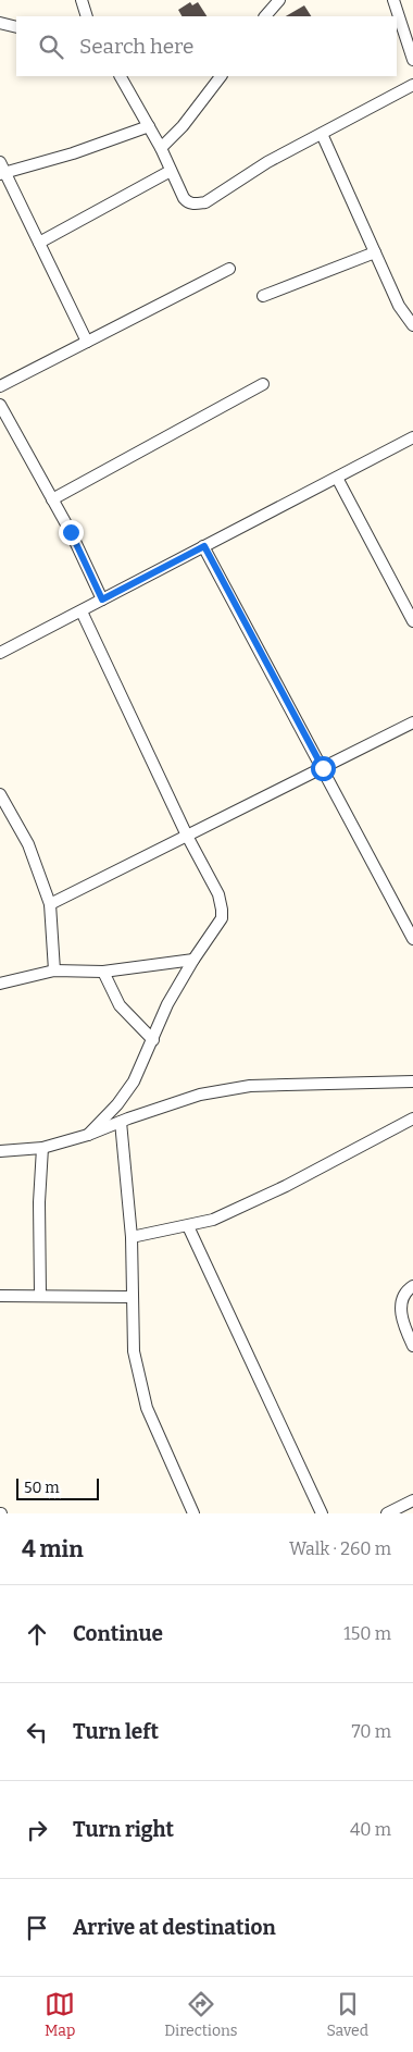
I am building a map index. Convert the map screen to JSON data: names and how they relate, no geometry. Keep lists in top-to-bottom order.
{
  "scale_bar": "50 m",
  "page": {
    "search": "Search here",
    "scale": "50 m",
    "heading": ["4 min", "Walk · 260 m"],
    "list": [
      ["Continue", "150 m"],
      ["Turn left", "70 m"],
      ["Turn right", "40 m"],
      "Arrive at destination"
    ],
    "nav": ["Map", "Directions", "Saved"]
  }
}
